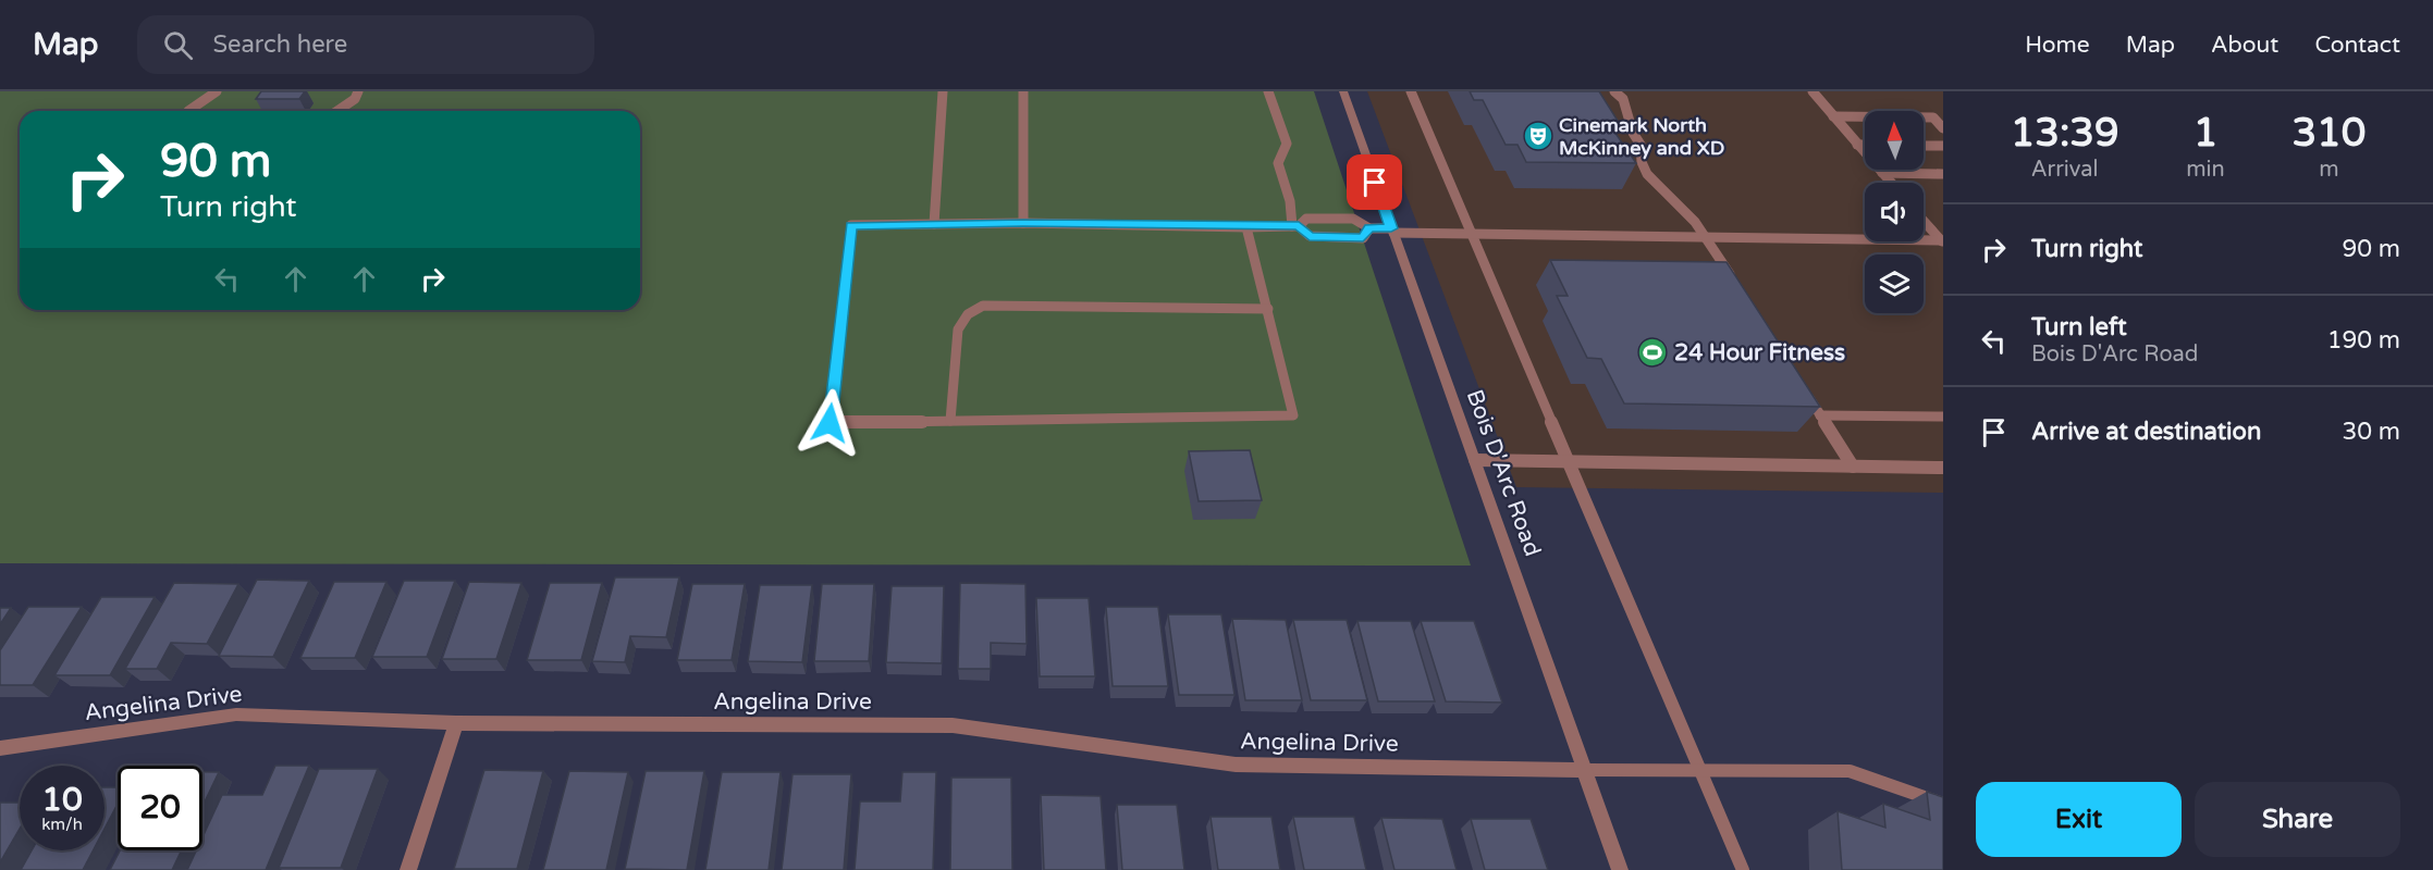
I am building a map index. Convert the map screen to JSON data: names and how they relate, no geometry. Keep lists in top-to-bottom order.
{
  "streets": {
    "street": ["Bois D'Arc Road", "Angelina Drive"]
  },
  "crossings": [
    ["Bois D'Arc Road", "Angelina Drive"]
  ],
  "places": {
    "theatre": ["Cinemark North McKinney and XD"],
    "sports": ["24 Hour Fitness"]
  },
  "north": "top",
  "page": {
    "header": "Map",
    "search": "Search here",
    "nav": [
      "Home",
      "Map",
      "About",
      "Contact"
    ],
    "eta": [
      "13:39",
      "Arrival",
      "1",
      "min",
      "310",
      "m"
    ],
    "turn": ["90 m", "Turn right"],
    "list": [
      {
        "name": "Turn right",
        "value": "90 m"
      },
      {
        "name": "Turn left",
        "note": "Bois D'Arc Road",
        "value": "190 m"
      },
      {
        "name": "Arrive at destination",
        "value": "30 m"
      }
    ],
    "speed": "10 km/h",
    "limit": "20",
    "buttons": ["Exit", "Share"]
  }
}
